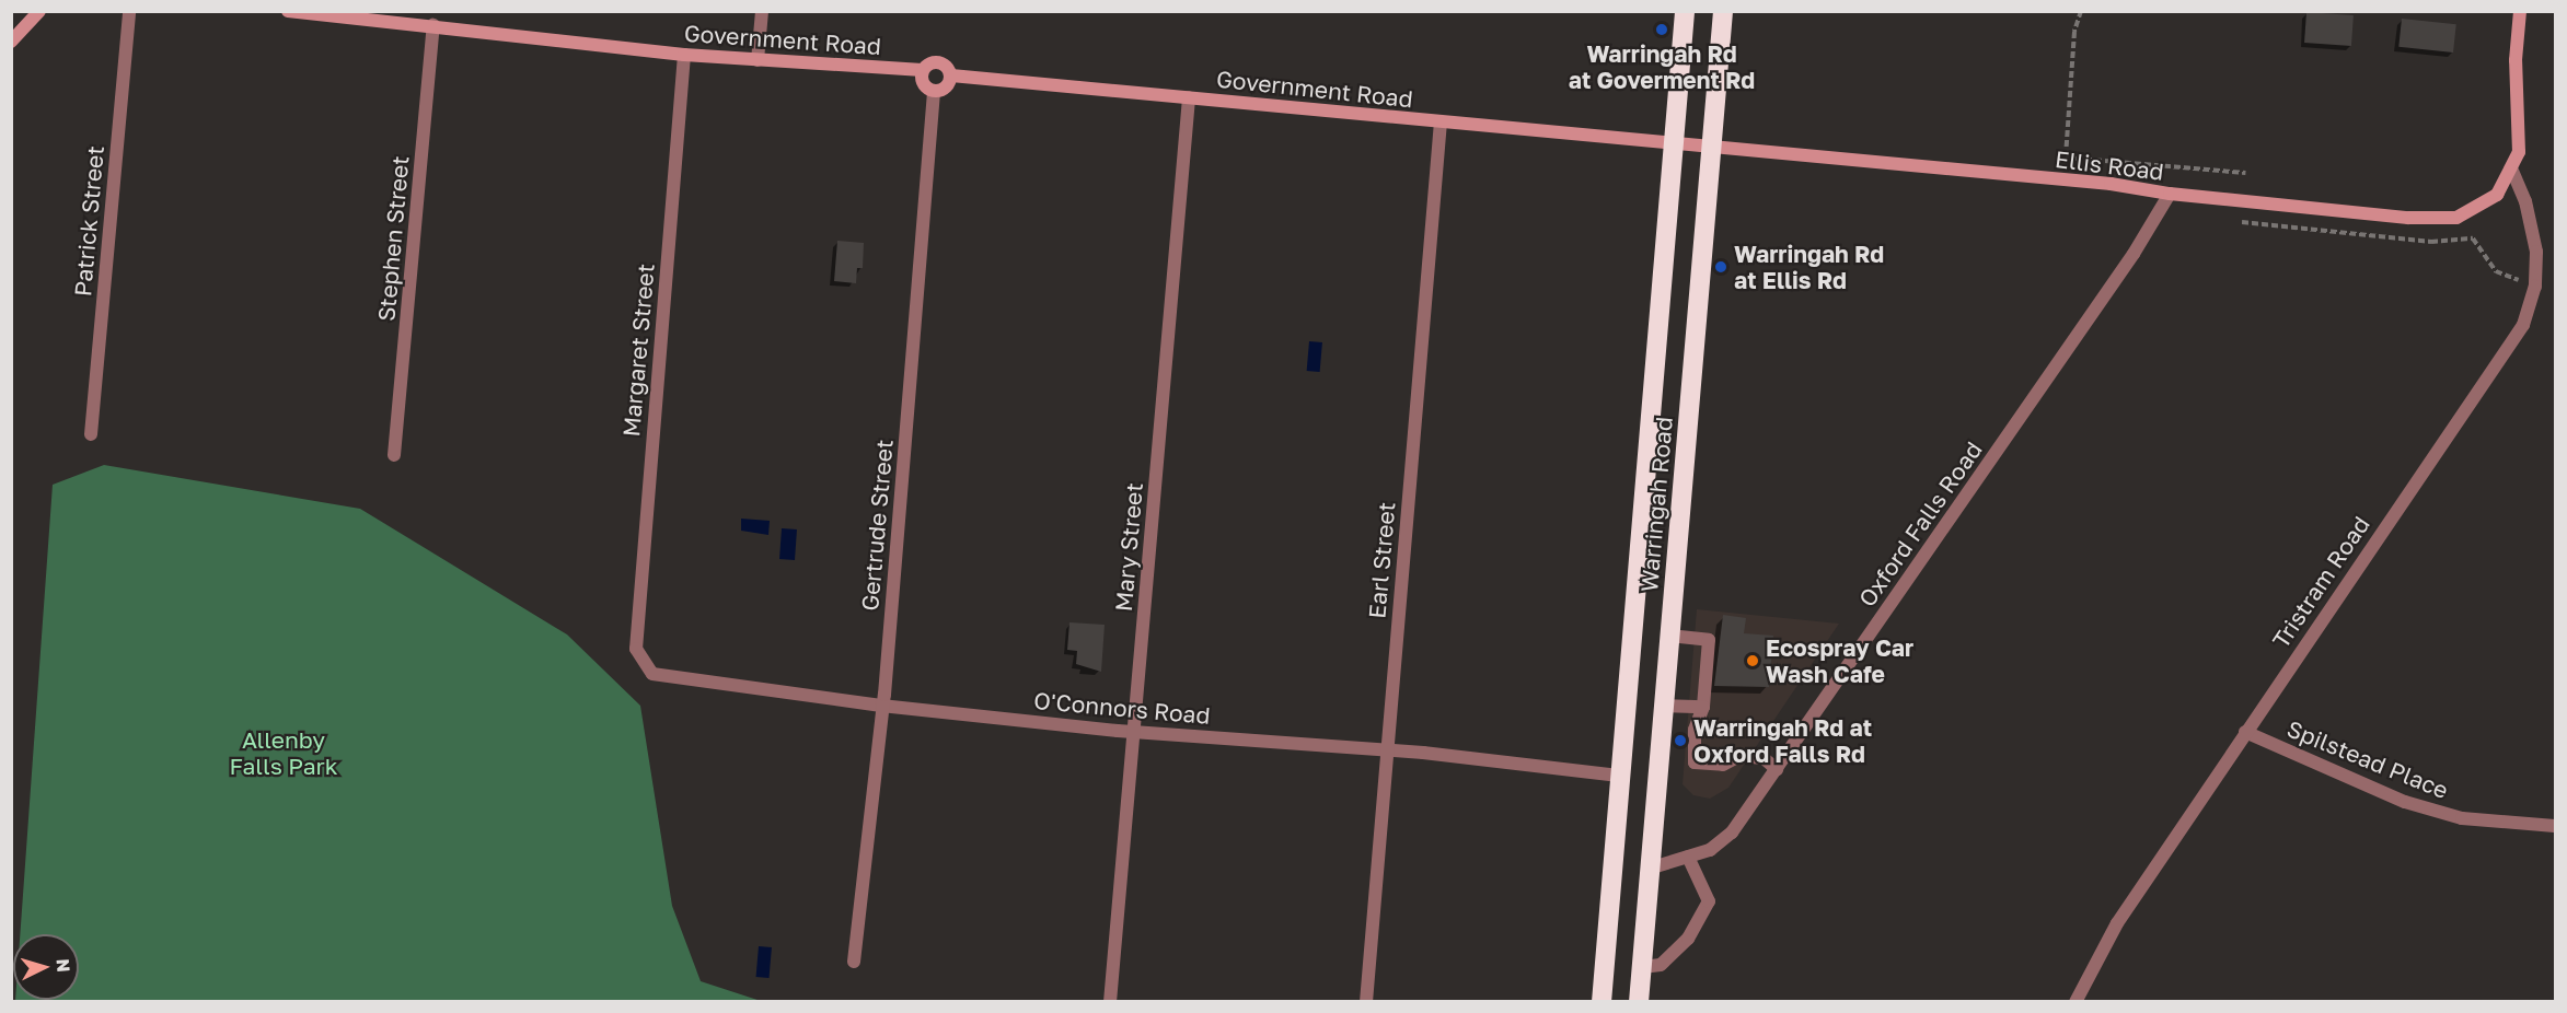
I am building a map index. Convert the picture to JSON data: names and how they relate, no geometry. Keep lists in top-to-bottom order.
{
  "streets": {
    "highway": ["Warringah Road"],
    "street": [
      "Government Road",
      "Ellis Road",
      "Patrick Street",
      "Stephen Street",
      "Margaret Street",
      "Oxford Falls Road",
      "Gertrude Street",
      "Mary Street",
      "Earl Street",
      "Tristram Road",
      "O'Connors Road",
      "Spilstead Place"
    ]
  },
  "crossings": [
    ["Government Road", "Ellis Road"],
    ["Government Road", "Stephen Street"],
    ["Government Road", "Margaret Street"],
    ["Government Road", "Warringah Road"],
    ["Government Road", "Gertrude Street"],
    ["Government Road", "Mary Street"],
    ["Government Road", "Earl Street"],
    ["Ellis Road", "Warringah Road"],
    ["Ellis Road", "Oxford Falls Road"],
    ["Ellis Road", "Tristram Road"],
    ["Margaret Street", "O'Connors Road"],
    ["Warringah Road", "Oxford Falls Road"],
    ["Warringah Road", "O'Connors Road"],
    ["Gertrude Street", "O'Connors Road"],
    ["Mary Street", "O'Connors Road"],
    ["Earl Street", "O'Connors Road"],
    ["Tristram Road", "Spilstead Place"]
  ],
  "parks": ["Allenby Falls Park"],
  "places": [
    "Warringah Rd at Goverment Rd",
    "Warringah Rd at Ellis Rd",
    "Ecospray Car Wash Cafe",
    "Warringah Rd at Oxford Falls Rd"
  ],
  "north": "right"
}
